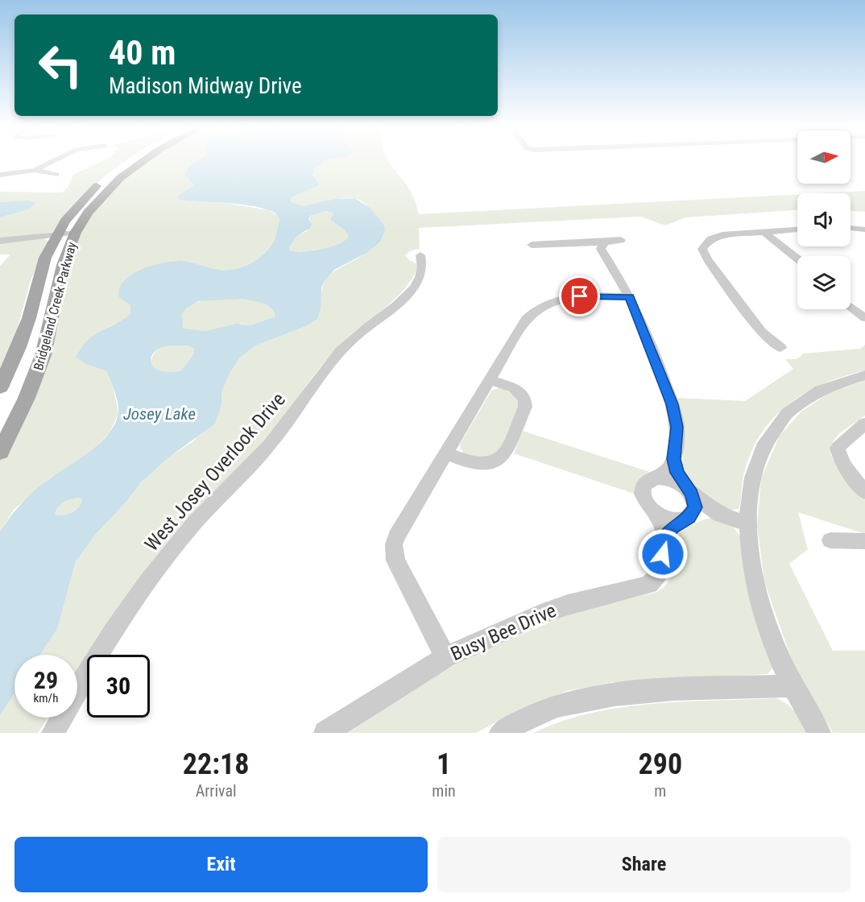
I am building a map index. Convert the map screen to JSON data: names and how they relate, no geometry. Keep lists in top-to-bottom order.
{
  "streets": {
    "main road": ["Bridgeland Creek Parkway"],
    "street": ["West Josey Overlook Drive", "Busy Bee Drive"]
  },
  "water": ["Josey Lake"],
  "north": "right",
  "page": {
    "turn": ["40 m", "Madison Midway Drive"],
    "speed": "29 km/h",
    "limit": "30",
    "eta": [
      "22:18",
      "Arrival",
      "1",
      "min",
      "290",
      "m"
    ],
    "buttons": ["Exit", "Share"]
  }
}
